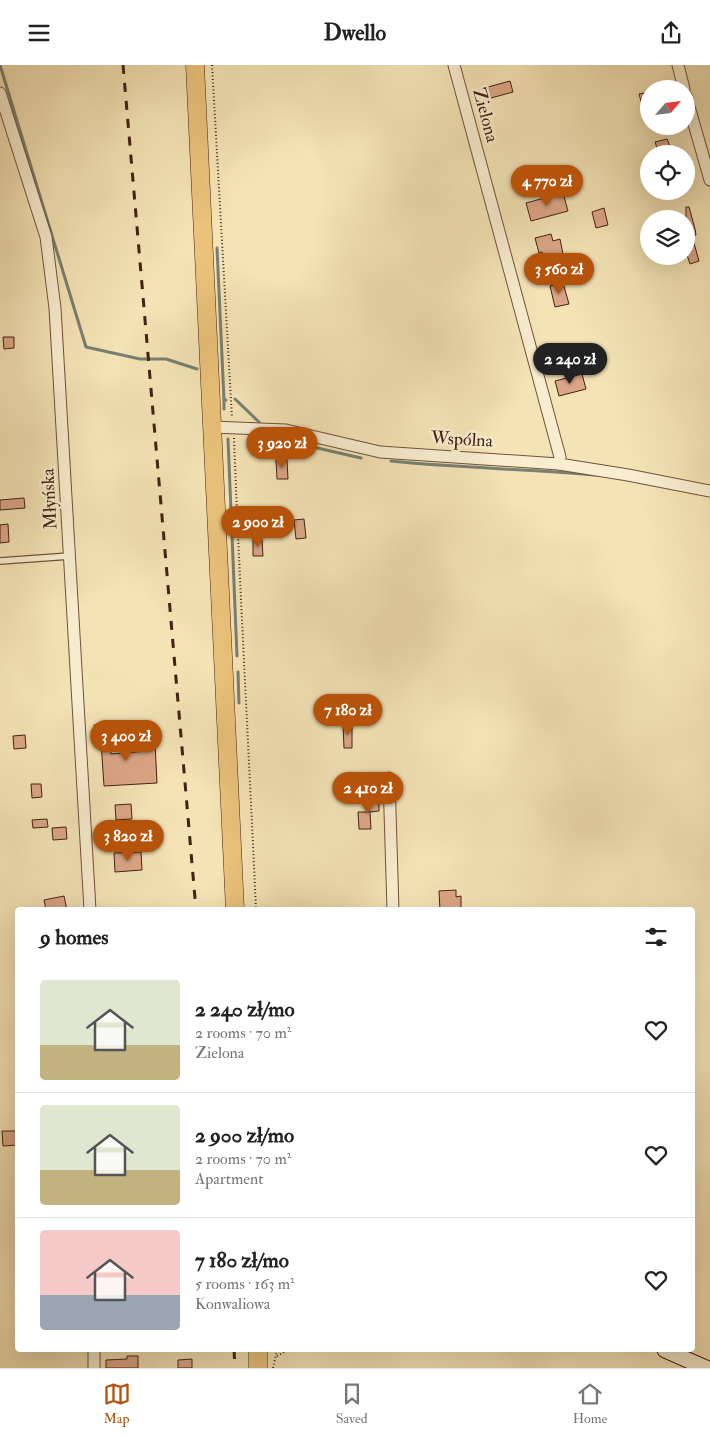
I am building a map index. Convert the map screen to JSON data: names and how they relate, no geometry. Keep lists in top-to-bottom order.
{
  "streets": {
    "street": ["Zielona", "Wspólna", "Młyńska"]
  },
  "crossings": [
    ["Zielona", "Wspólna"]
  ],
  "north": "top right",
  "page": {
    "header": "Dwello",
    "price": [
      "4 770 zł",
      "3 560 zł",
      "2 240 zł",
      "3 920 zł",
      "2 900 zł",
      "7 180 zł",
      "3 400 zł",
      "2 410 zł",
      "3 820 zł"
    ],
    "heading": "9 homes",
    "list": [
      {
        "name": "2 240 zł/mo",
        "note": "2 rooms · 70 m² · Zielona"
      },
      {
        "name": "2 900 zł/mo",
        "note": "2 rooms · 70 m² · Apartment"
      },
      {
        "name": "7 180 zł/mo",
        "note": "5 rooms · 163 m² · Konwaliowa"
      }
    ],
    "tabs": ["Map", "Saved", "Home"]
  }
}
